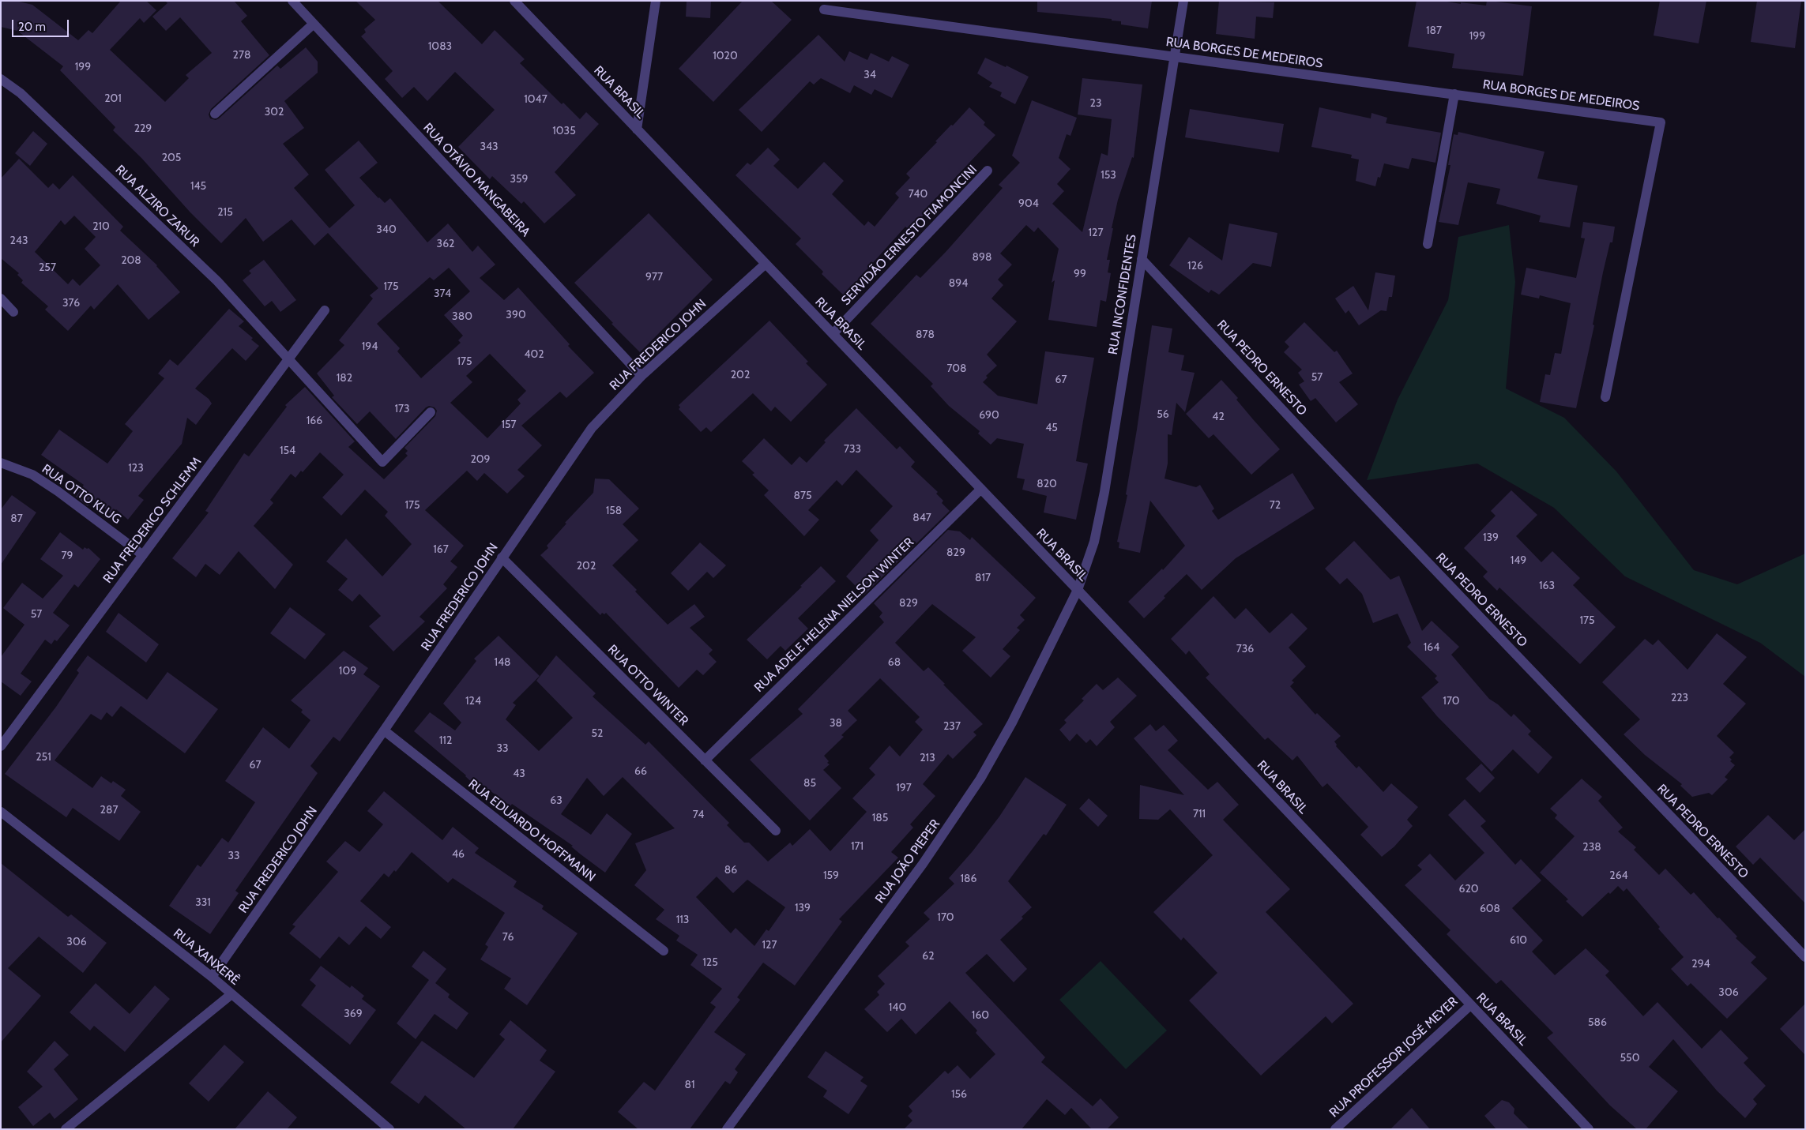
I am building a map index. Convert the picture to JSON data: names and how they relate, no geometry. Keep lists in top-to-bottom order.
{
  "streets": {
    "street": [
      "RUA BORGES DE MEDEIROS",
      "RUA BRASIL",
      "RUA OTÁVIO MANGABEIRA",
      "RUA ALZIRO ZARUR",
      "SERVIDÃO ERNESTO FIAMONCINI",
      "RUA INCONFIDENTES",
      "RUA FREDERICO JOHN",
      "RUA PEDRO ERNESTO",
      "RUA OTTO KLUG",
      "RUA FREDERICO SCHLEMM",
      "RUA ADELE HELENA NIELSON WINTER",
      "RUA OTTO WINTER",
      "RUA EDUARDO HOFFMANN",
      "RUA JOÃO PIEPER",
      "RUA XANXERÊ",
      "RUA PROFESSOR JOSÉ MEYER"
    ]
  },
  "crossings": [
    ["RUA BORGES DE MEDEIROS", "RUA INCONFIDENTES"],
    ["RUA BRASIL", "SERVIDÃO ERNESTO FIAMONCINI"],
    ["RUA BRASIL", "RUA INCONFIDENTES"],
    ["RUA BRASIL", "RUA FREDERICO JOHN"],
    ["RUA BRASIL", "RUA ADELE HELENA NIELSON WINTER"],
    ["RUA BRASIL", "RUA JOÃO PIEPER"],
    ["RUA BRASIL", "RUA PROFESSOR JOSÉ MEYER"],
    ["RUA OTÁVIO MANGABEIRA", "RUA FREDERICO JOHN"],
    ["RUA ALZIRO ZARUR", "RUA FREDERICO SCHLEMM"],
    ["RUA INCONFIDENTES", "RUA PEDRO ERNESTO"],
    ["RUA INCONFIDENTES", "RUA JOÃO PIEPER"],
    ["RUA FREDERICO JOHN", "RUA OTTO WINTER"],
    ["RUA FREDERICO JOHN", "RUA EDUARDO HOFFMANN"],
    ["RUA FREDERICO JOHN", "RUA XANXERÊ"],
    ["RUA OTTO KLUG", "RUA FREDERICO SCHLEMM"],
    ["RUA ADELE HELENA NIELSON WINTER", "RUA OTTO WINTER"]
  ],
  "house_numbers": [
    "187",
    "199",
    "1083",
    "278",
    "1020",
    "199",
    "34",
    "201",
    "1047",
    "23",
    "302",
    "229",
    "1035",
    "343",
    "205",
    "153",
    "359",
    "145",
    "740",
    "904",
    "215",
    "210",
    "340",
    "127",
    "243",
    "362",
    "898",
    "208",
    "126",
    "257",
    "99",
    "977",
    "894",
    "175",
    "374",
    "376",
    "390",
    "380",
    "878",
    "194",
    "402",
    "175",
    "708",
    "202",
    "57",
    "182",
    "67",
    "173",
    "56",
    "690",
    "42",
    "166",
    "157",
    "45",
    "733",
    "154",
    "209",
    "123",
    "820",
    "875",
    "175",
    "72",
    "158",
    "847",
    "87",
    "139",
    "167",
    "829",
    "79",
    "149",
    "202",
    "817",
    "163",
    "829",
    "57",
    "175",
    "164",
    "736",
    "148",
    "68",
    "109",
    "223",
    "124",
    "170",
    "38",
    "237",
    "52",
    "112",
    "33",
    "251",
    "213",
    "67",
    "66",
    "43",
    "85",
    "197",
    "63",
    "287",
    "711",
    "74",
    "185",
    "171",
    "238",
    "46",
    "33",
    "86",
    "159",
    "264",
    "186",
    "620",
    "331",
    "139",
    "608",
    "170",
    "113",
    "76",
    "610",
    "306",
    "127",
    "62",
    "125",
    "294",
    "306",
    "140",
    "369",
    "160",
    "586",
    "550",
    "81",
    "156"
  ],
  "scale_bar": "20 m"
}
